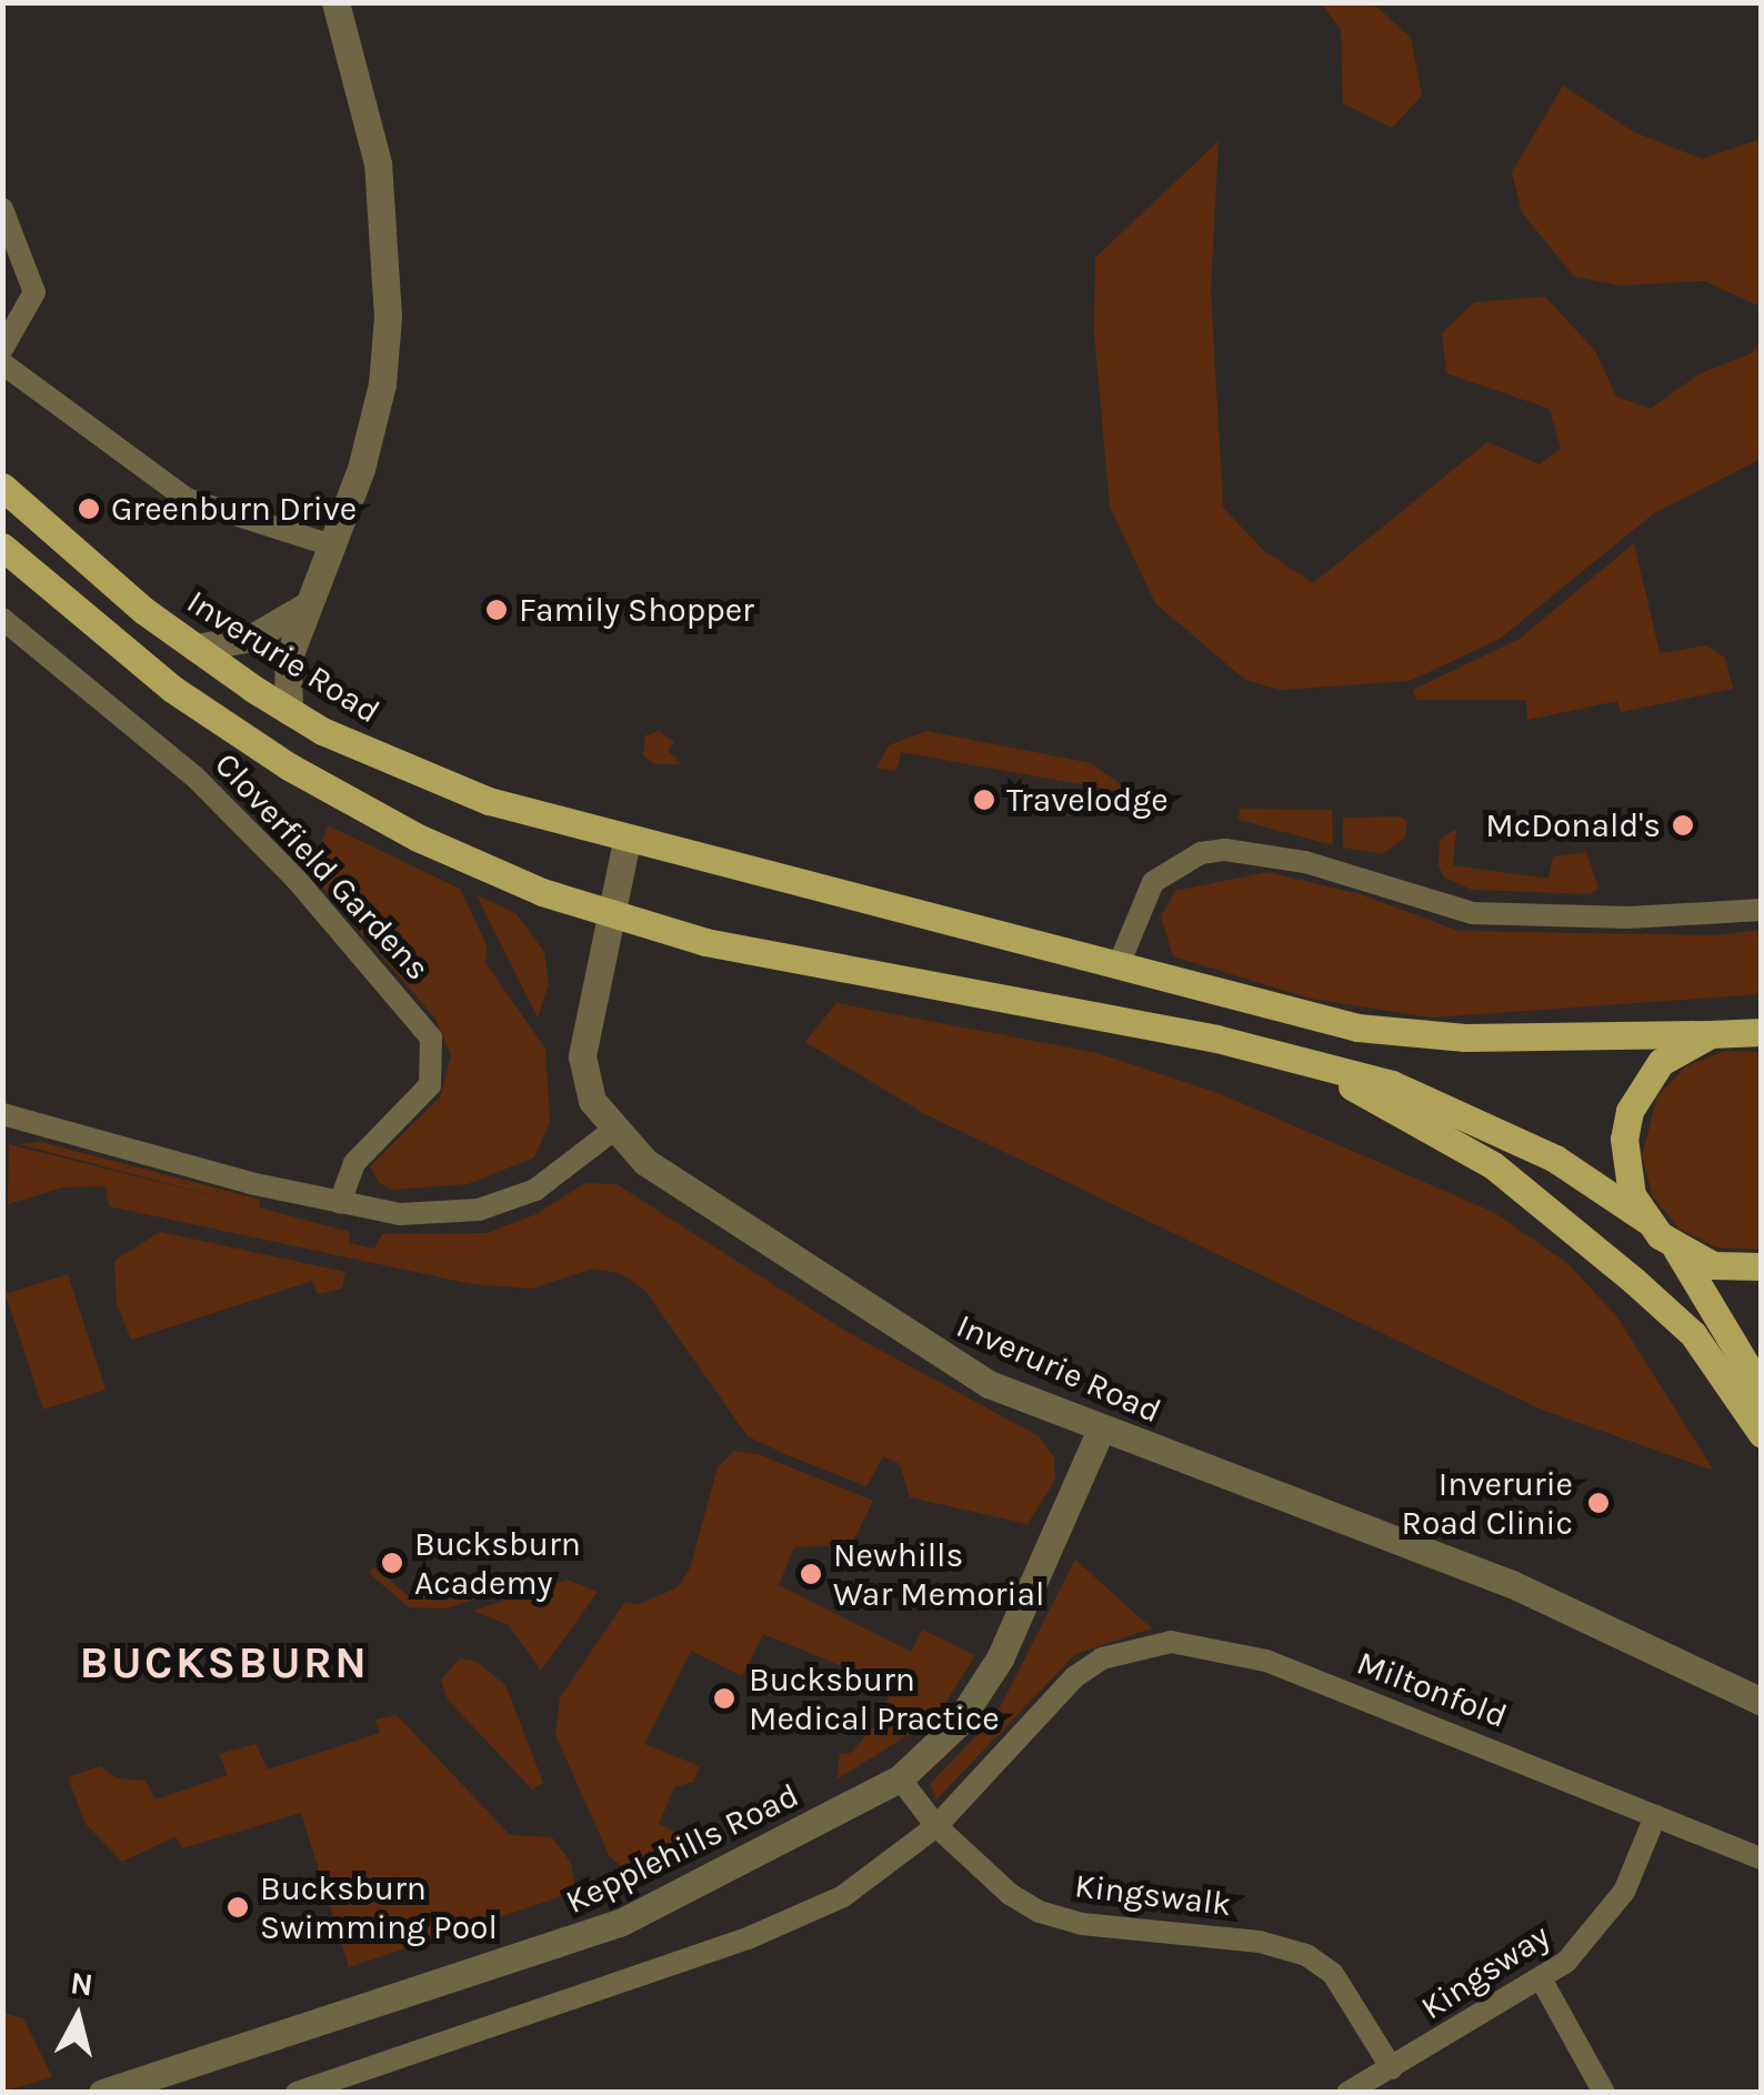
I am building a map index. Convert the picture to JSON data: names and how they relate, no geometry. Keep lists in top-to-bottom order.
{
  "streets": {
    "main road": ["Inverurie Road"],
    "street": [
      "Cloverfield Gardens",
      "Miltonfold",
      "Kepplehills Road",
      "Kingswalk",
      "Kingsway"
    ]
  },
  "crossings": [
    ["Inverurie Road", "Kepplehills Road"],
    ["Miltonfold", "Kingswalk"],
    ["Miltonfold", "Kingsway"],
    ["Kepplehills Road", "Kingswalk"],
    ["Kingswalk", "Kingsway"]
  ],
  "districts": ["BUCKSBURN"],
  "places": [
    "Greenburn Drive",
    "Family Shopper",
    "Travelodge",
    "McDonald's",
    "Inverurie Road Clinic",
    "Bucksburn Academy",
    "Newhills War Memorial",
    "Bucksburn Medical Practice",
    "Bucksburn Swimming Pool"
  ],
  "north": "top"
}
